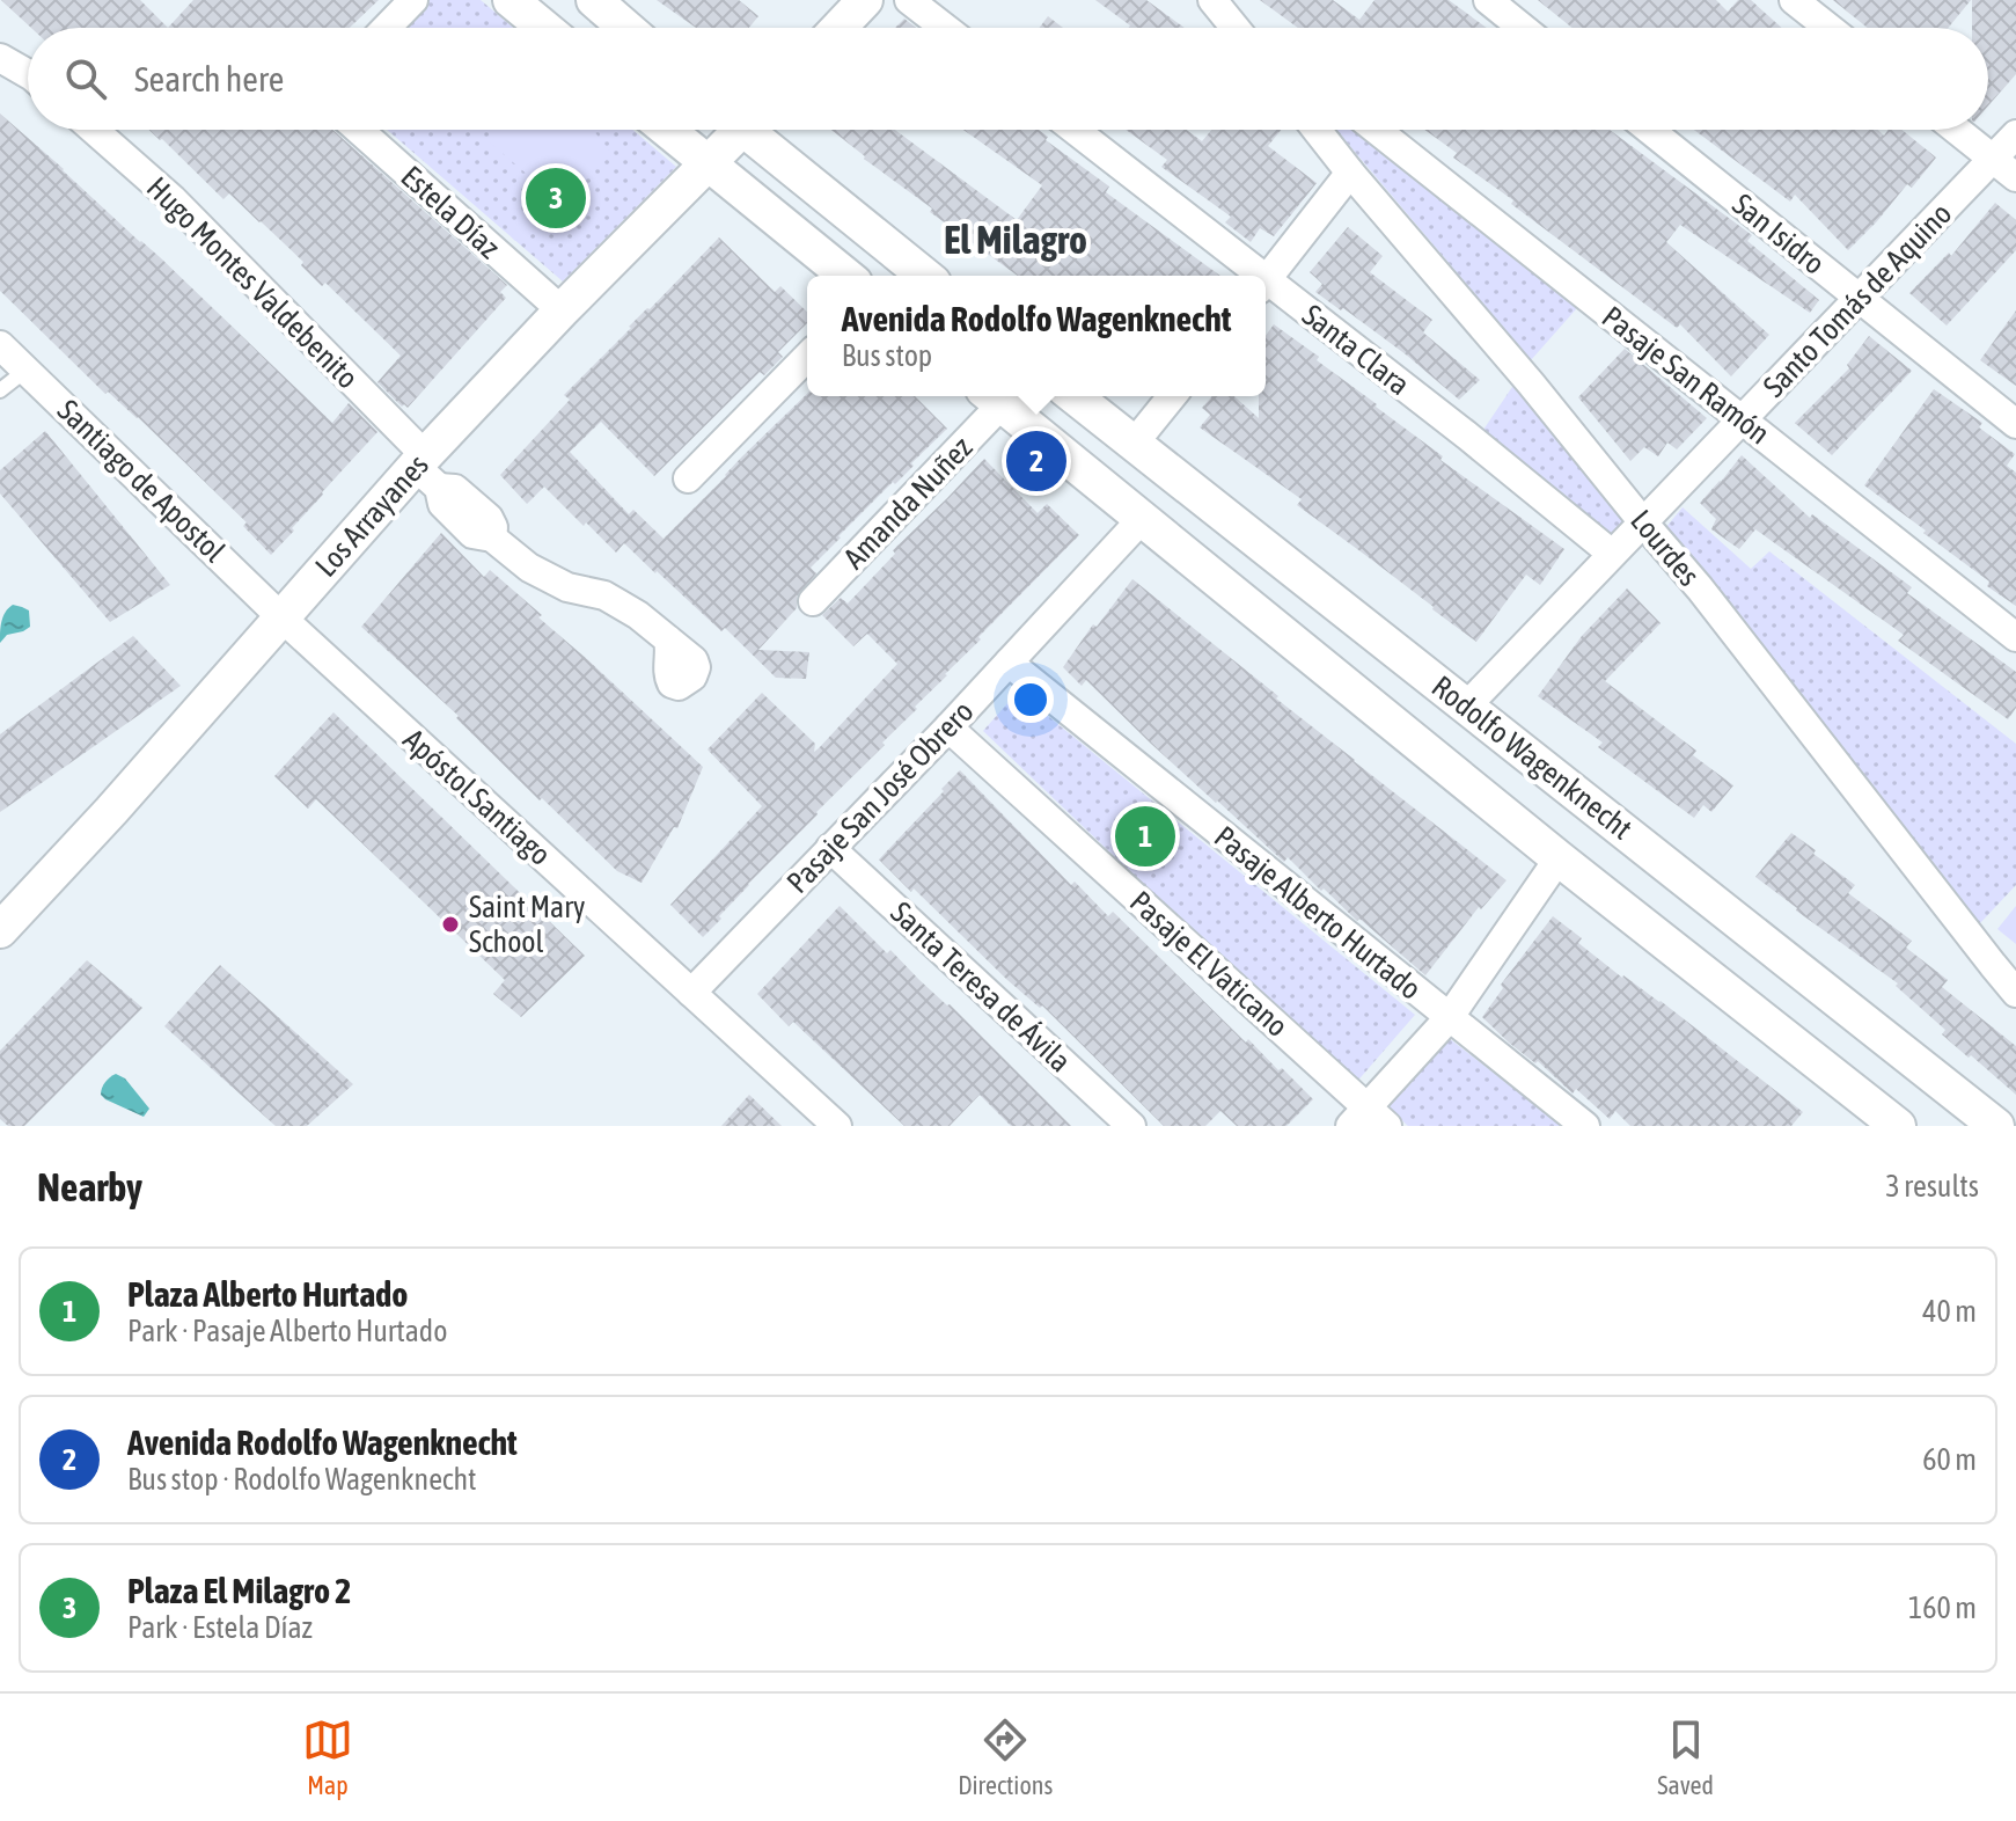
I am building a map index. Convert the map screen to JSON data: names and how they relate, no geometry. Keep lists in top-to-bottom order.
{
  "streets": {
    "street": [
      "Estela Díaz",
      "San Isidro",
      "Hugo Montes Valdebenito",
      "Santo Tomás de Aquino",
      "Santa Clara",
      "Pasaje San Ramón",
      "Santiago de Apostol",
      "Amanda Nuñez",
      "Los Arrayanes",
      "Lourdes",
      "Rodolfo Wagenknecht",
      "Apóstol Santiago",
      "Pasaje San José Obrero",
      "Pasaje Alberto Hurtado",
      "Pasaje El Vaticano",
      "Santa Teresa de Ávila"
    ]
  },
  "crossings": [
    ["Estela Díaz", "Los Arrayanes"],
    ["San Isidro", "Santo Tomás de Aquino"],
    ["Hugo Montes Valdebenito", "Los Arrayanes"],
    ["Santo Tomás de Aquino", "Santa Clara"],
    ["Santo Tomás de Aquino", "Pasaje San Ramón"],
    ["Santo Tomás de Aquino", "Lourdes"],
    ["Santo Tomás de Aquino", "Rodolfo Wagenknecht"],
    ["Santiago de Apostol", "Los Arrayanes"],
    ["Santiago de Apostol", "Apóstol Santiago"],
    ["Amanda Nuñez", "Rodolfo Wagenknecht"],
    ["Los Arrayanes", "Apóstol Santiago"],
    ["Rodolfo Wagenknecht", "Pasaje San José Obrero"],
    ["Apóstol Santiago", "Pasaje San José Obrero"],
    ["Pasaje San José Obrero", "Pasaje Alberto Hurtado"],
    ["Pasaje San José Obrero", "Pasaje El Vaticano"],
    ["Pasaje San José Obrero", "Santa Teresa de Ávila"]
  ],
  "districts": ["El Milagro"],
  "places": ["Saint Mary School"],
  "page": {
    "search": "Search here",
    "pins": ["3", "2", "1"],
    "popup": ["Avenida Rodolfo Wagenknecht", "Bus stop"],
    "heading": ["Nearby", "3 results"],
    "list": [
      {
        "mark": "1",
        "name": "Plaza Alberto Hurtado",
        "note": "Park · Pasaje Alberto Hurtado",
        "value": "40 m"
      },
      {
        "mark": "2",
        "name": "Avenida Rodolfo Wagenknecht",
        "note": "Bus stop · Rodolfo Wagenknecht",
        "value": "60 m"
      },
      {
        "mark": "3",
        "name": "Plaza El Milagro 2",
        "note": "Park · Estela Díaz",
        "value": "160 m"
      }
    ],
    "nav": ["Map", "Directions", "Saved"]
  }
}
